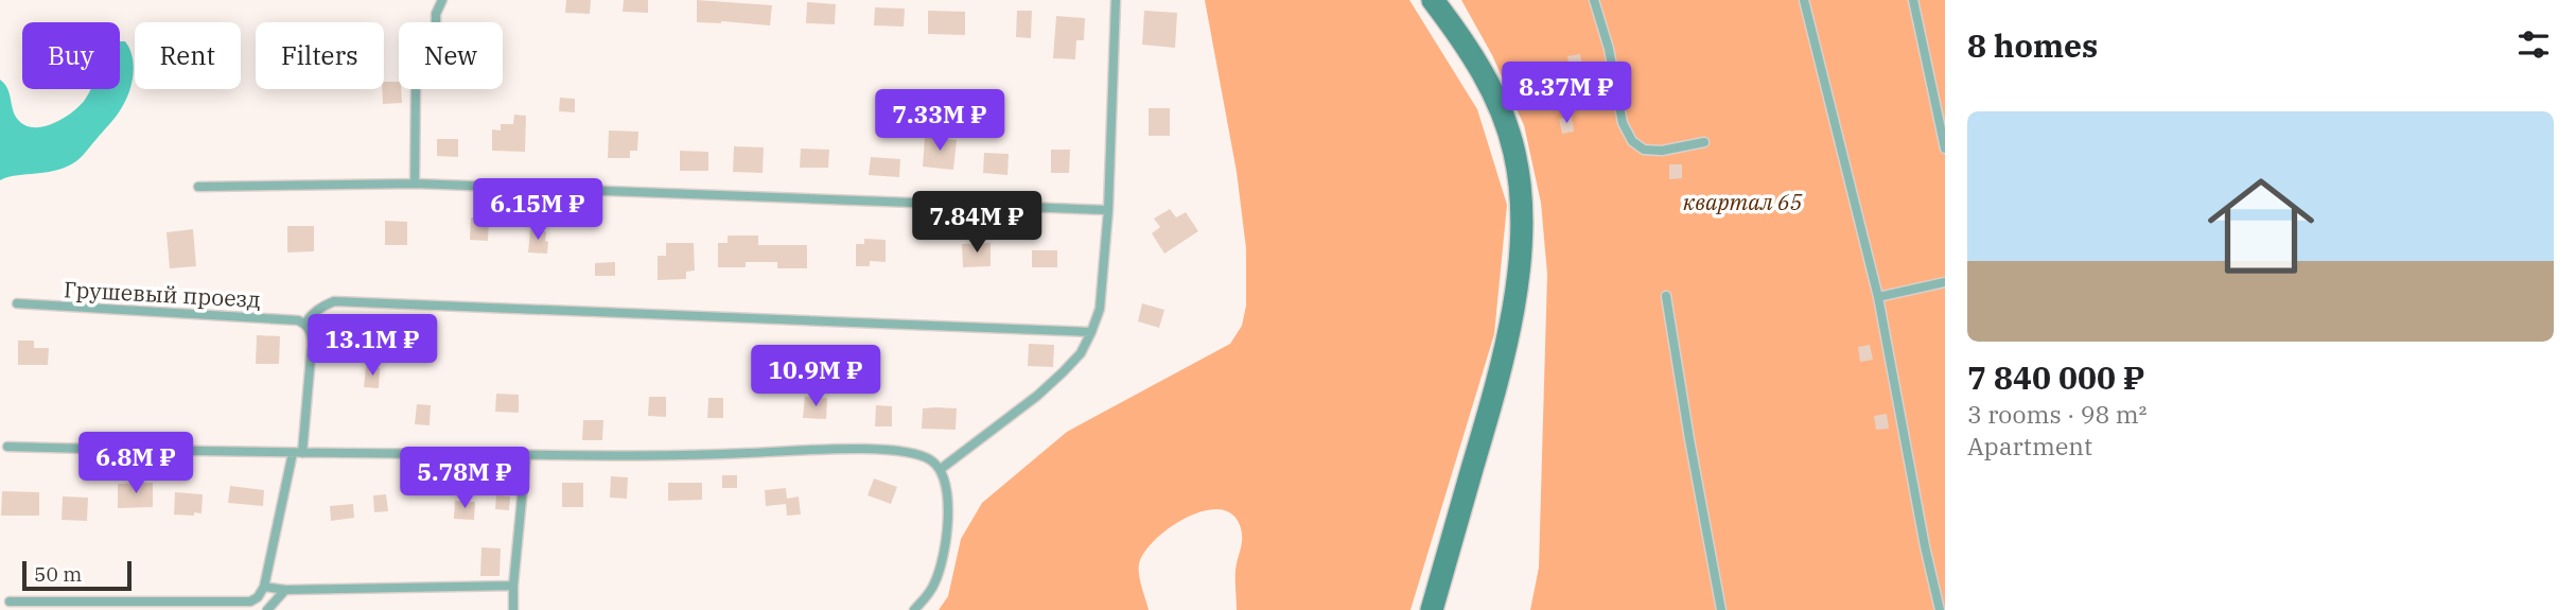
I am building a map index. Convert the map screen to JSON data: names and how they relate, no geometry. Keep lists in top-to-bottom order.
{
  "streets": {
    "lane": ["Грушевый проезд"]
  },
  "parks": ["квартал 65"],
  "scale_bar": "50 m",
  "page": {
    "heading": "8 homes",
    "chip": [
      "Buy",
      "Rent",
      "Filters",
      "New"
    ],
    "price": [
      "8.37M ₽",
      "7.33M ₽",
      "6.15M ₽",
      "7.84M ₽",
      "13.1M ₽",
      "10.9M ₽",
      "6.8M ₽",
      "5.78M ₽"
    ],
    "list": [
      {
        "name": "7 840 000 ₽",
        "note": "3 rooms · 98 m² · Apartment"
      }
    ],
    "scale": "50 m"
  }
}
